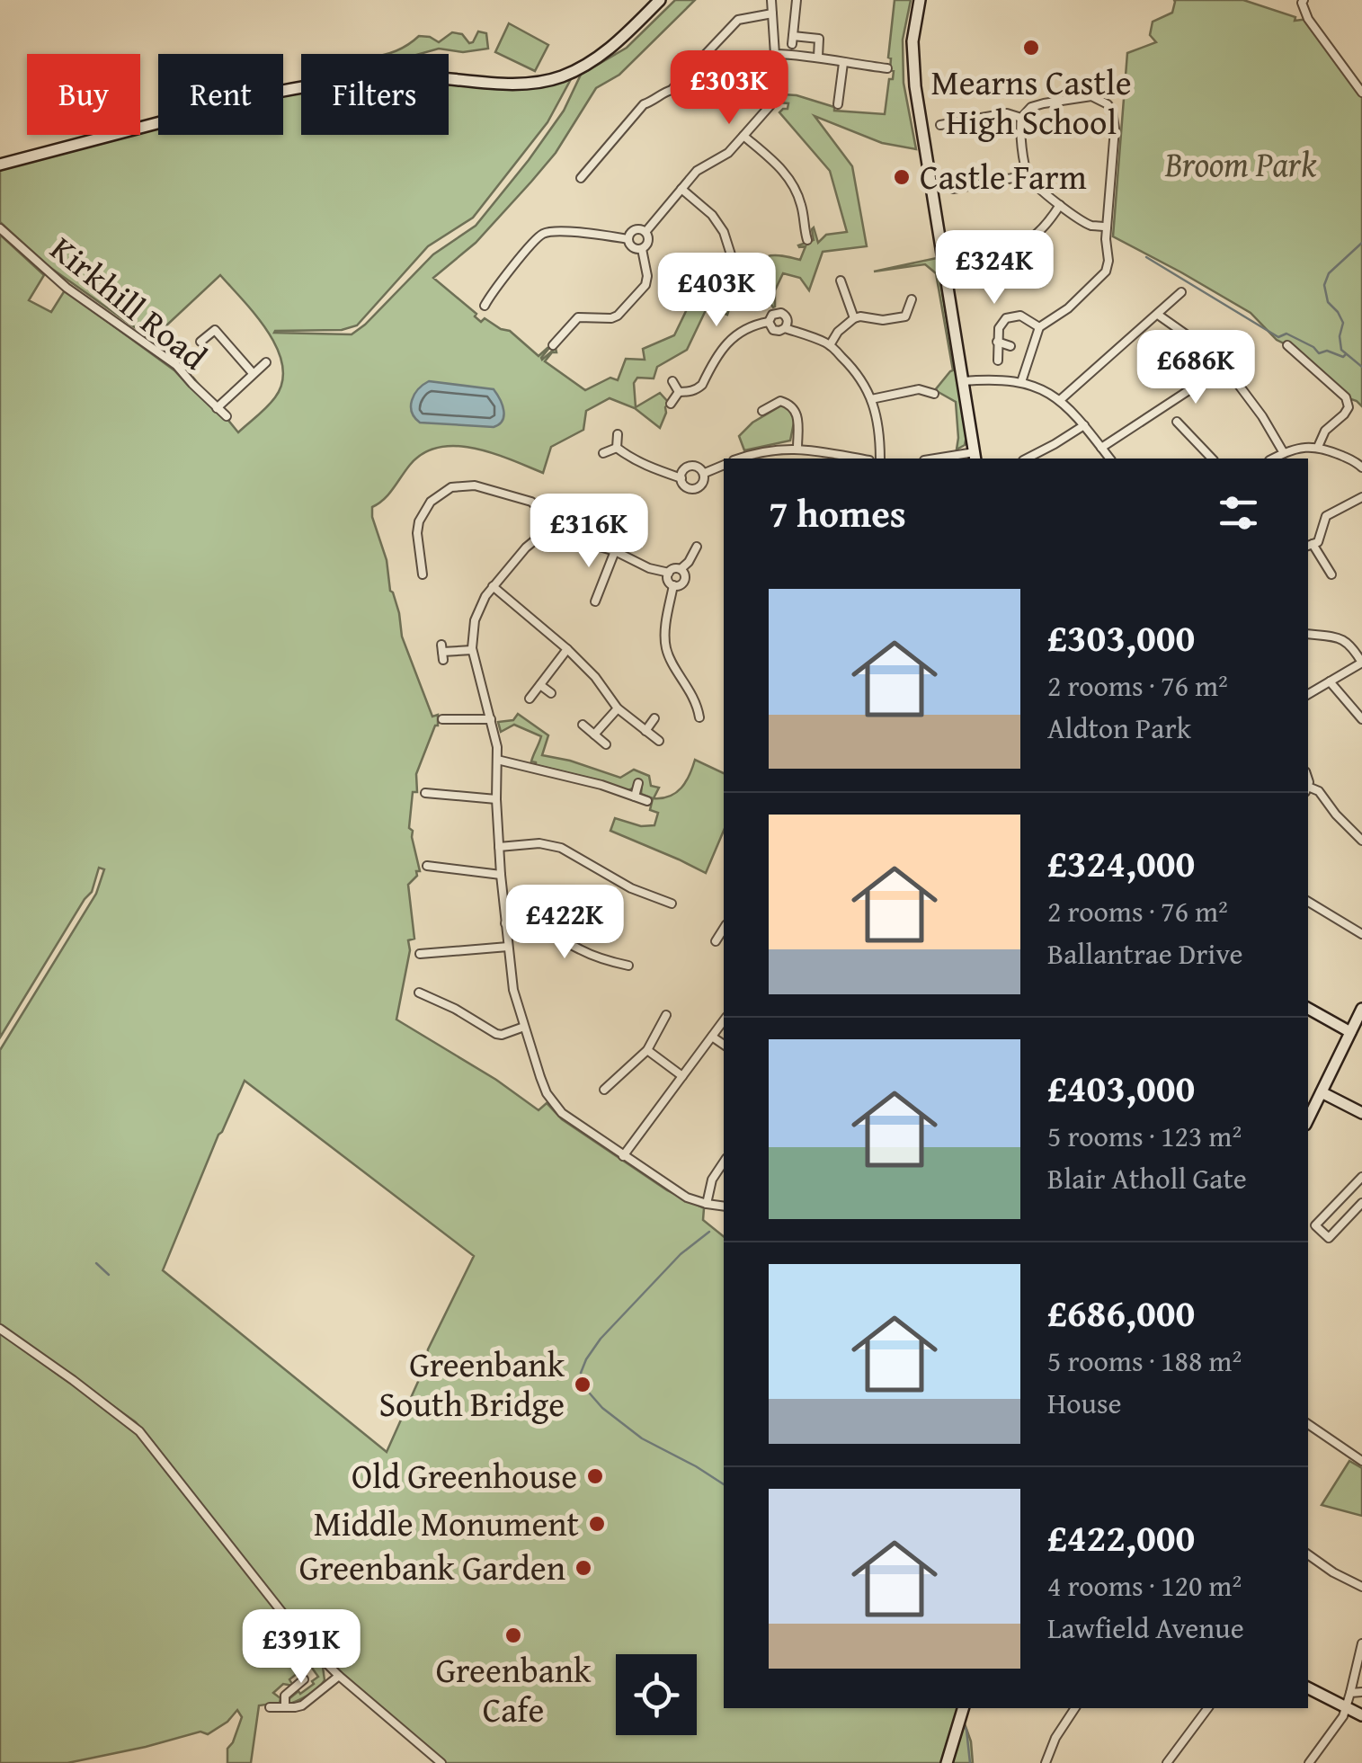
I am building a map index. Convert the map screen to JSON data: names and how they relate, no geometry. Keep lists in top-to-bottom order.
{
  "streets": {
    "street": ["Kirkhill Road"]
  },
  "parks": ["Broom Park"],
  "places": [
    "Mearns Castle High School",
    "Castle Farm",
    "Greenbank South Bridge",
    "Old Greenhouse",
    "Middle Monument",
    "Greenbank Garden",
    "Greenbank Cafe"
  ],
  "page": {
    "price": [
      "£303K",
      "£324K",
      "£403K",
      "£686K",
      "£316K",
      "£422K",
      "£391K"
    ],
    "chip": ["Buy", "Rent", "Filters"],
    "heading": "7 homes",
    "list": [
      {
        "name": "£303,000",
        "note": "2 rooms · 76 m² · Aldton Park"
      },
      {
        "name": "£324,000",
        "note": "2 rooms · 76 m² · Ballantrae Drive"
      },
      {
        "name": "£403,000",
        "note": "5 rooms · 123 m² · Blair Atholl Gate"
      },
      {
        "name": "£686,000",
        "note": "5 rooms · 188 m² · House"
      },
      {
        "name": "£422,000",
        "note": "4 rooms · 120 m² · Lawfield Avenue"
      }
    ]
  }
}
